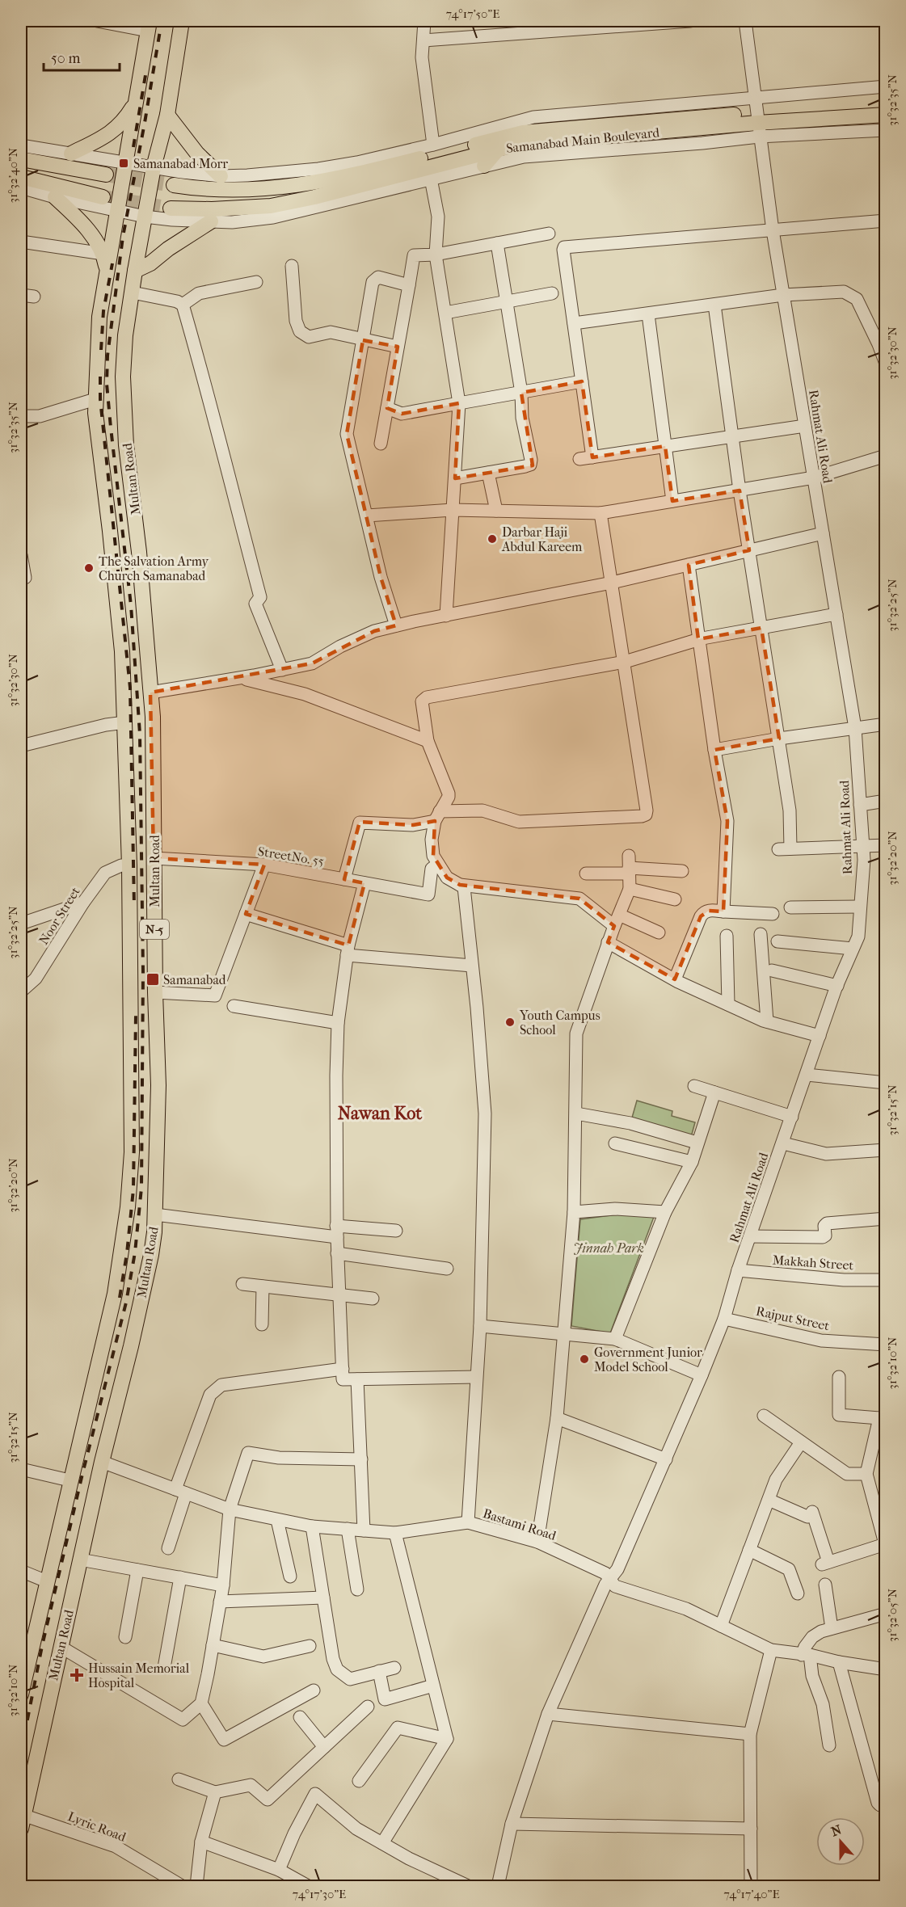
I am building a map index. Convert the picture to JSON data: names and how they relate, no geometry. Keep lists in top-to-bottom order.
{
  "streets": {
    "main road": ["Samanabad Main Boulevard", "Multan Road", "N-5"],
    "street": [
      "Rahmat Ali Road",
      "StreetNo. 55",
      "Noor Street",
      "Makkah Street",
      "Rajput Street",
      "Bastami Road",
      "Lyric Road"
    ]
  },
  "crossings": [
    ["Samanabad Main Boulevard", "Rahmat Ali Road"],
    ["Rahmat Ali Road", "Makkah Street"],
    ["Rahmat Ali Road", "Rajput Street"],
    ["Rahmat Ali Road", "Bastami Road"],
    ["Multan Road", "StreetNo. 55"],
    ["Multan Road", "Noor Street"],
    ["Multan Road", "Bastami Road"],
    ["Multan Road", "Lyric Road"]
  ],
  "districts": ["Nawan Kot"],
  "parks": ["Jinnah Park"],
  "places": {
    "transit": ["Samanabad Morr", "Samanabad"],
    "other": [
      "Darbar Haji Abdul Kareem",
      "The Salvation Army Church Samanabad",
      "Youth Campus School",
      "Government Junior Model School"
    ],
    "health": ["Hussain Memorial Hospital"]
  },
  "scale_bar": "50 m",
  "north": "top",
  "coordinates": [
    "74°17'50\"E",
    "31°32'35\"N",
    "31°32'40\"N",
    "31°32'30\"N",
    "31°32'25\"N",
    "31°32'20\"N",
    "31°32'15\"N",
    "31°32'10\"N",
    "31°32'05\"N",
    "74°17'30\"E",
    "74°17'40\"E"
  ]
}
